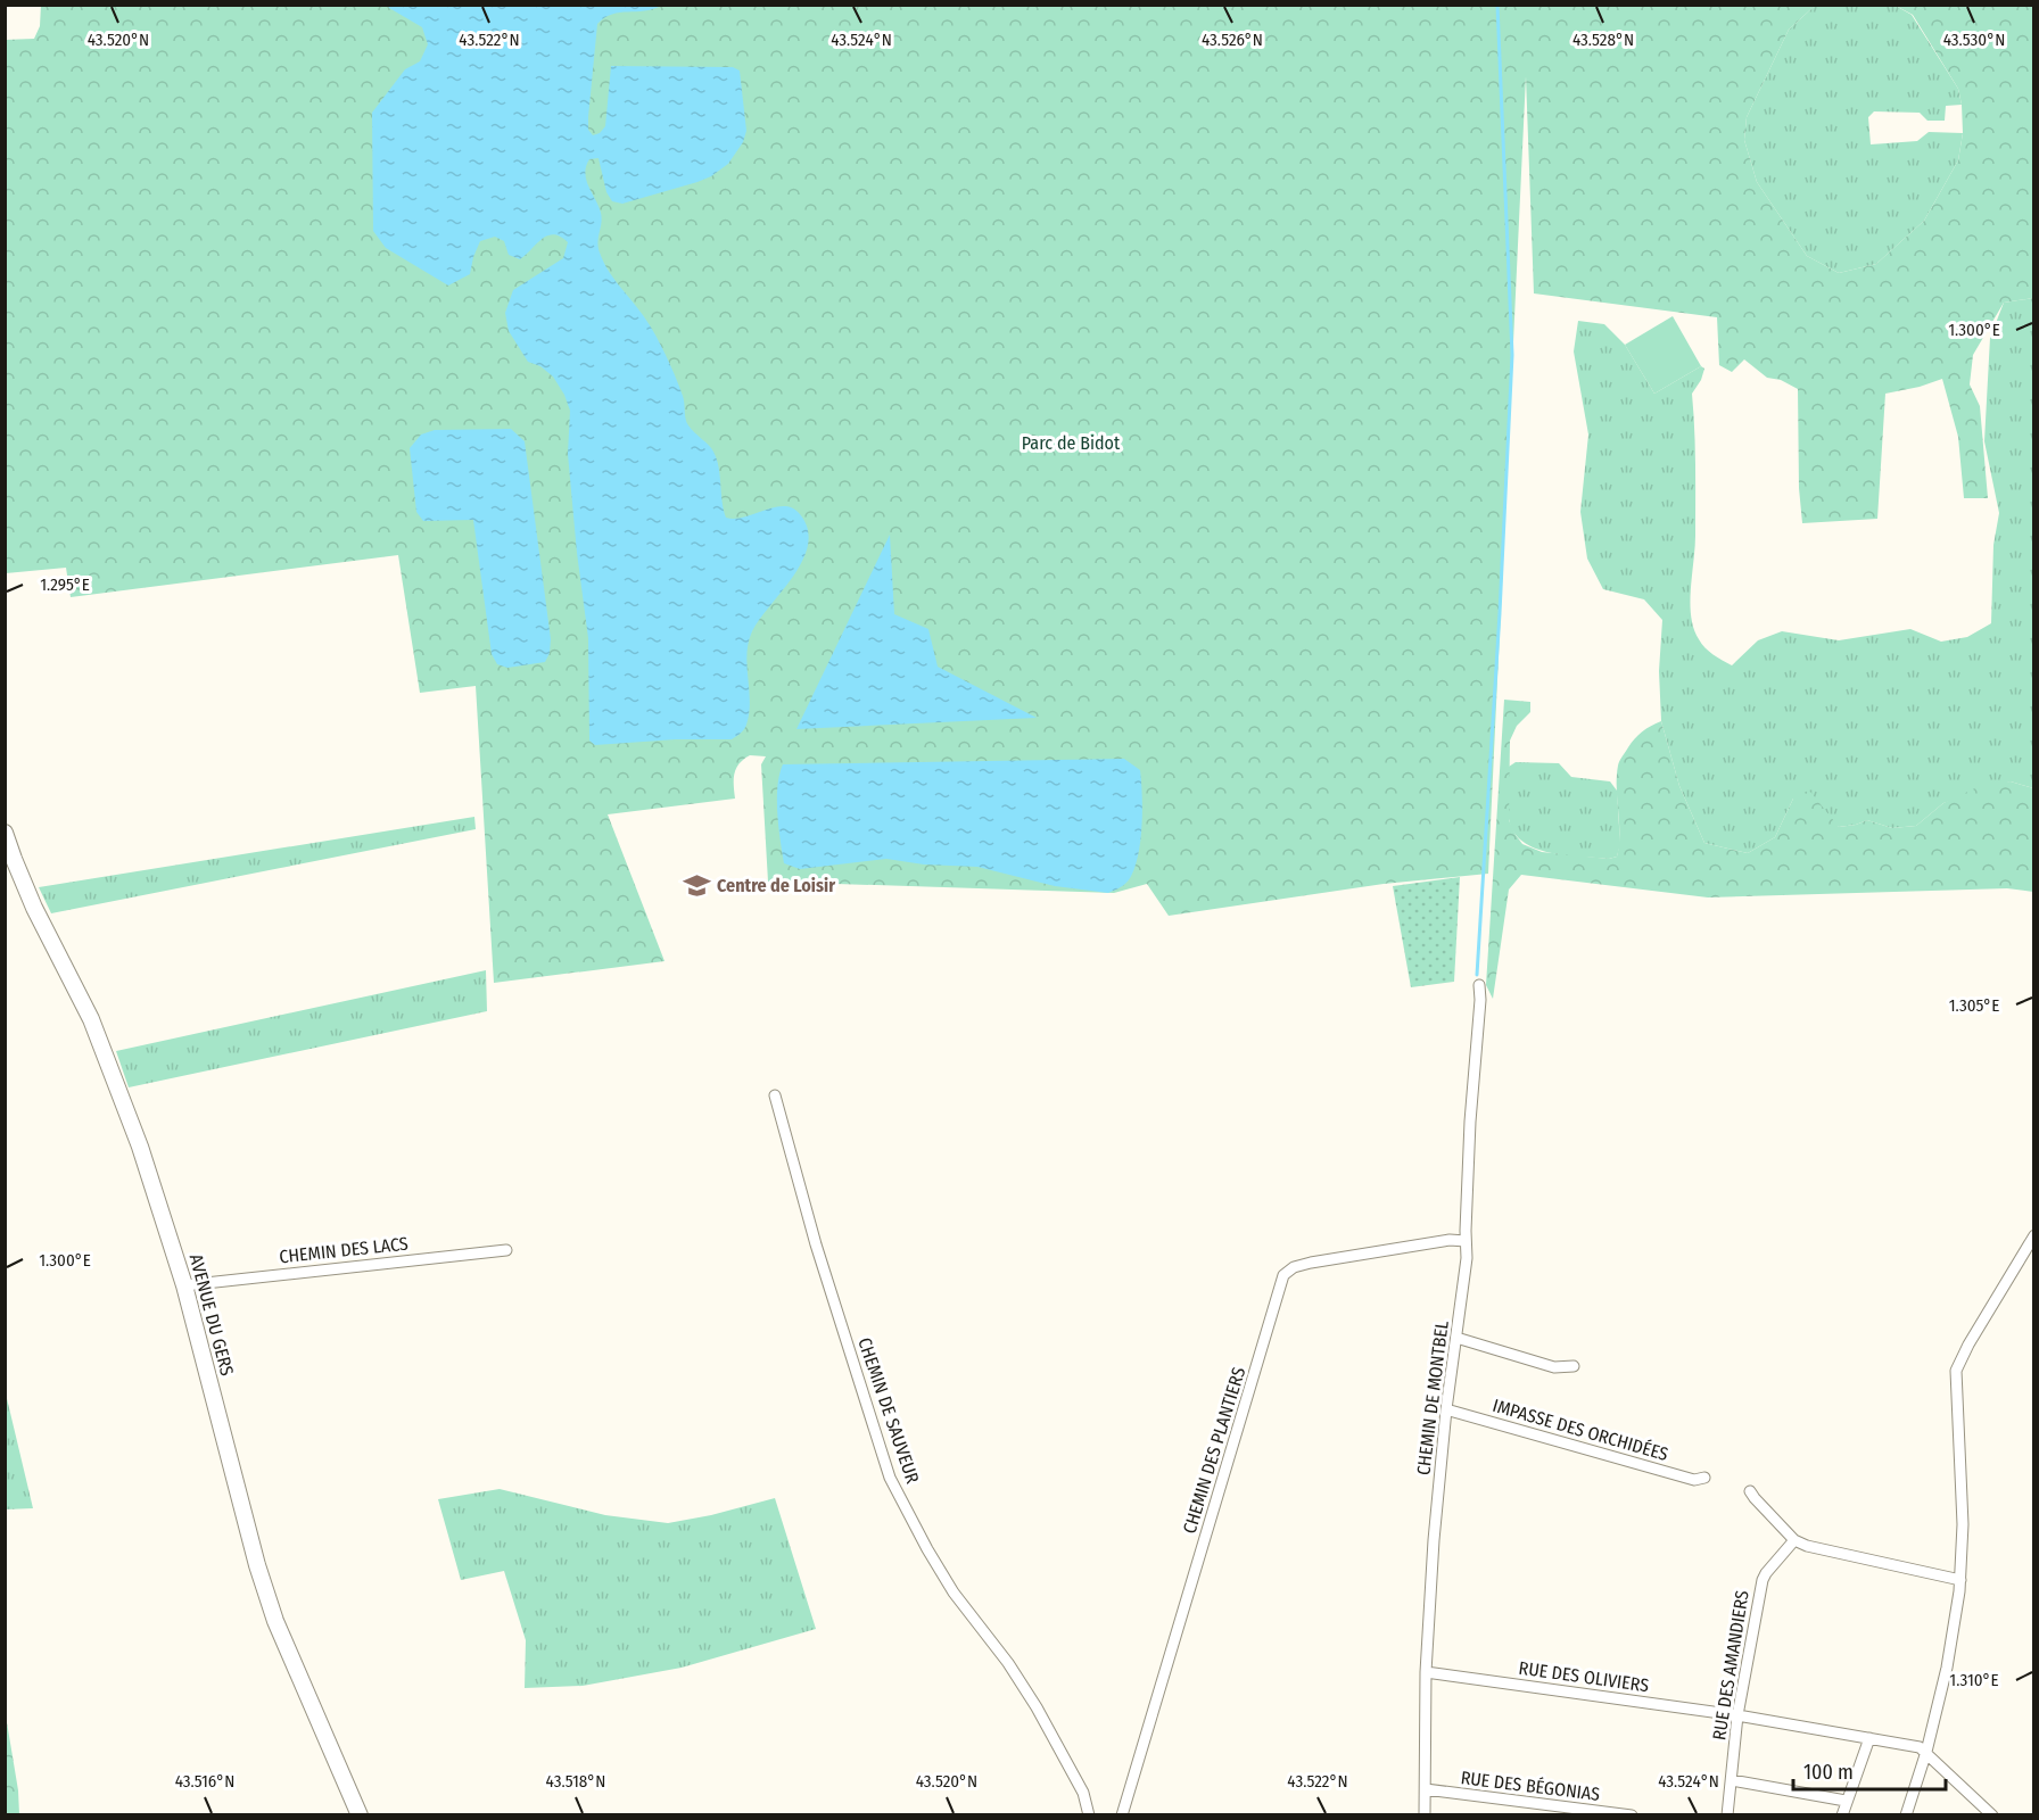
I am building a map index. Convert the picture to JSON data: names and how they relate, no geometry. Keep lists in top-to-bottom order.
{
  "streets": {
    "main road": ["AVENUE DU GERS"],
    "street": [
      "CHEMIN DES LACS",
      "CHEMIN DE MONTBEL",
      "CHEMIN DE SAUVEUR",
      "IMPASSE DES ORCHIDÉES",
      "CHEMIN DES PLANTIERS",
      "RUE DES AMANDIERS",
      "RUE DES OLIVIERS",
      "RUE DES BÉGONIAS"
    ]
  },
  "crossings": [
    ["CHEMIN DES LACS", "AVENUE DU GERS"],
    ["CHEMIN DE MONTBEL", "IMPASSE DES ORCHIDÉES"],
    ["CHEMIN DE MONTBEL", "CHEMIN DES PLANTIERS"],
    ["CHEMIN DE MONTBEL", "RUE DES OLIVIERS"],
    ["CHEMIN DE MONTBEL", "RUE DES BÉGONIAS"],
    ["RUE DES AMANDIERS", "RUE DES OLIVIERS"]
  ],
  "parks": ["Parc de Bidot"],
  "places": {
    "school or university": ["Centre de Loisir"]
  },
  "scale_bar": "100 m",
  "coordinates": [
    "43.520°N",
    "43.522°N",
    "43.524°N",
    "43.526°N",
    "43.528°N",
    "43.530°N",
    "1.300°E",
    "1.295°E",
    "1.305°E",
    "1.310°E",
    "43.516°N",
    "43.518°N"
  ]
}
